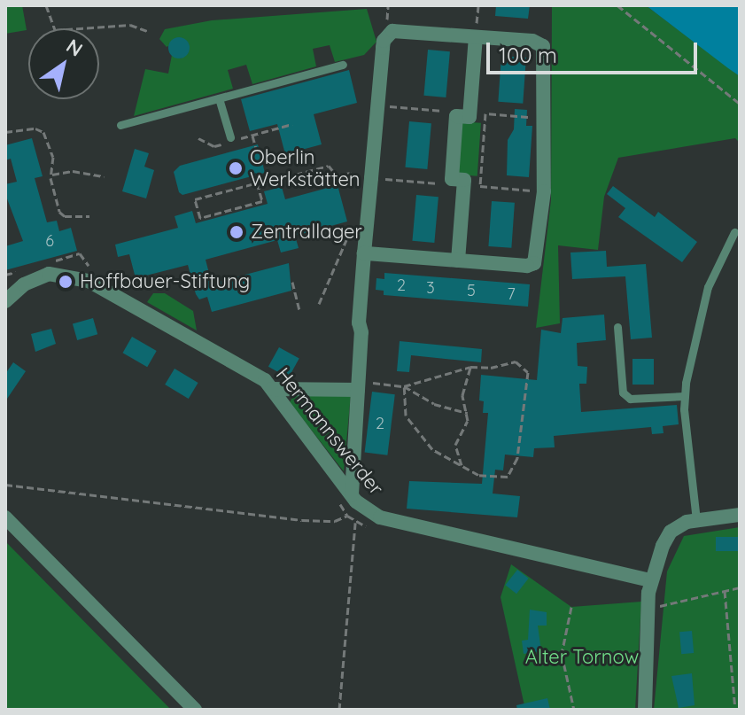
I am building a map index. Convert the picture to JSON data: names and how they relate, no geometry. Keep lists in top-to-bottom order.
{
  "streets": {
    "street": ["Hermannswerder"]
  },
  "parks": ["Alter Tornow"],
  "places": ["Oberlin Werkstätten", "Zentrallager", "Hoffbauer-Stiftung"],
  "house_numbers": [
    "6",
    "2",
    "3",
    "5",
    "7",
    "2"
  ],
  "scale_bar": "100 m",
  "north": "top right"
}
